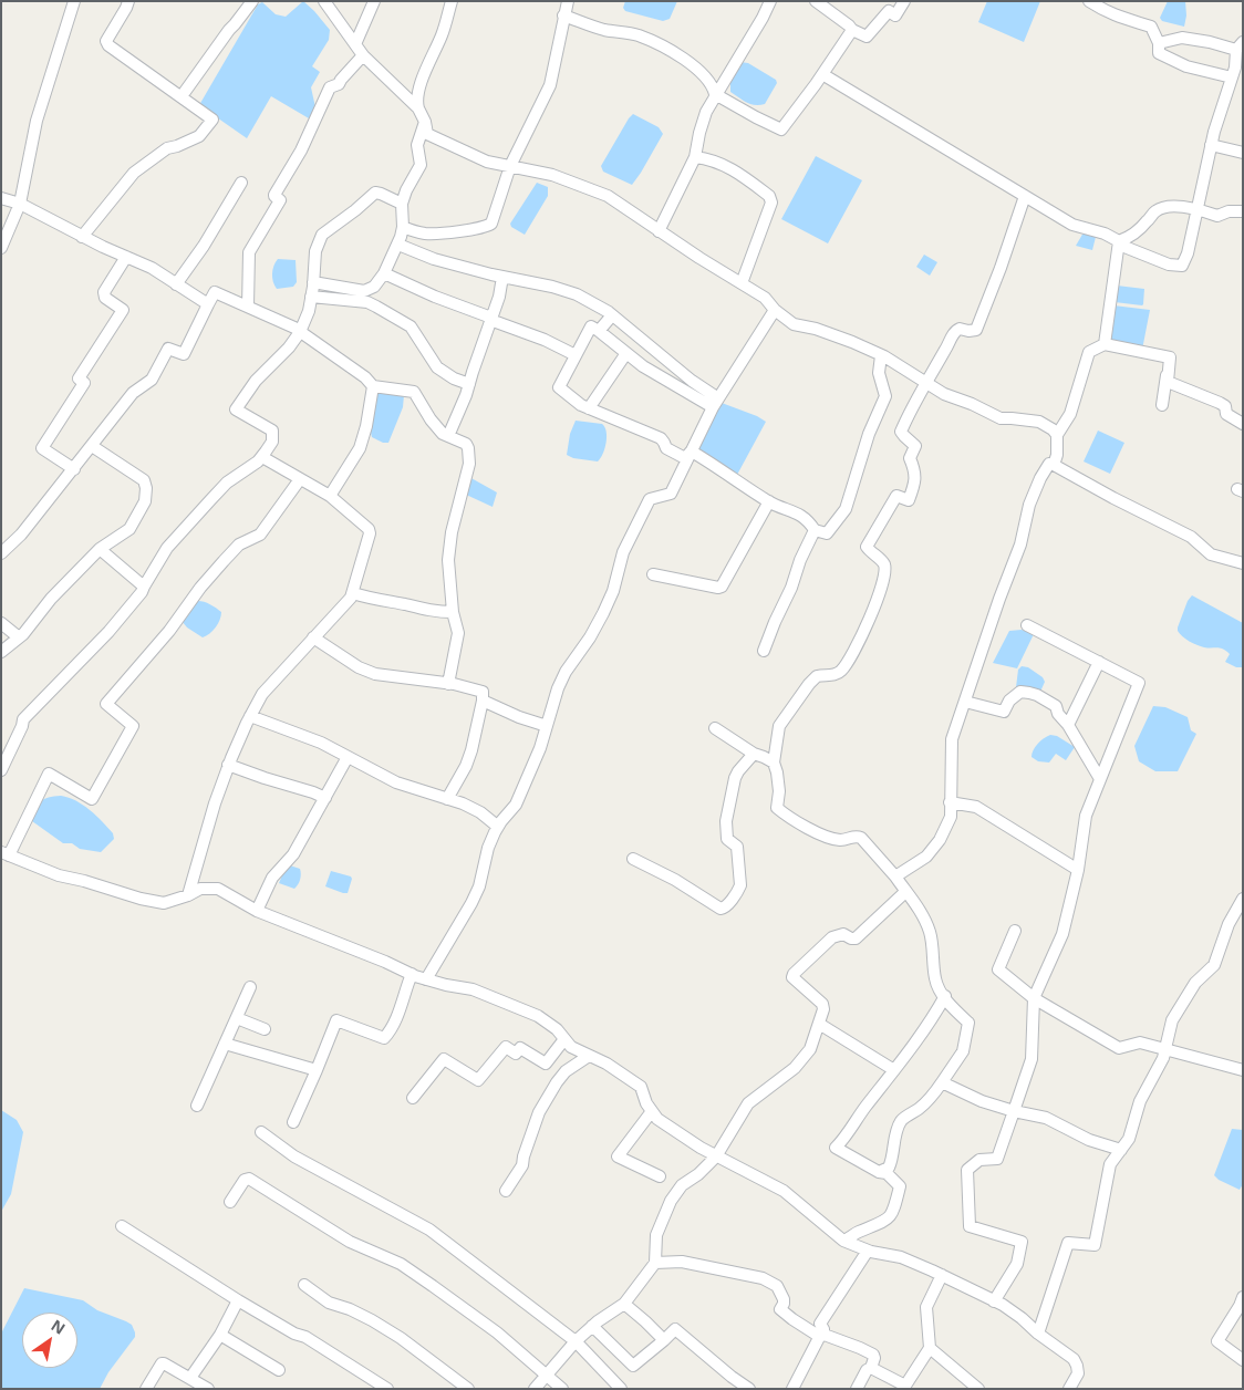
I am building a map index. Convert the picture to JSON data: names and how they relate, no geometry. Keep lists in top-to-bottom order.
{
  "north": "top right"
}
